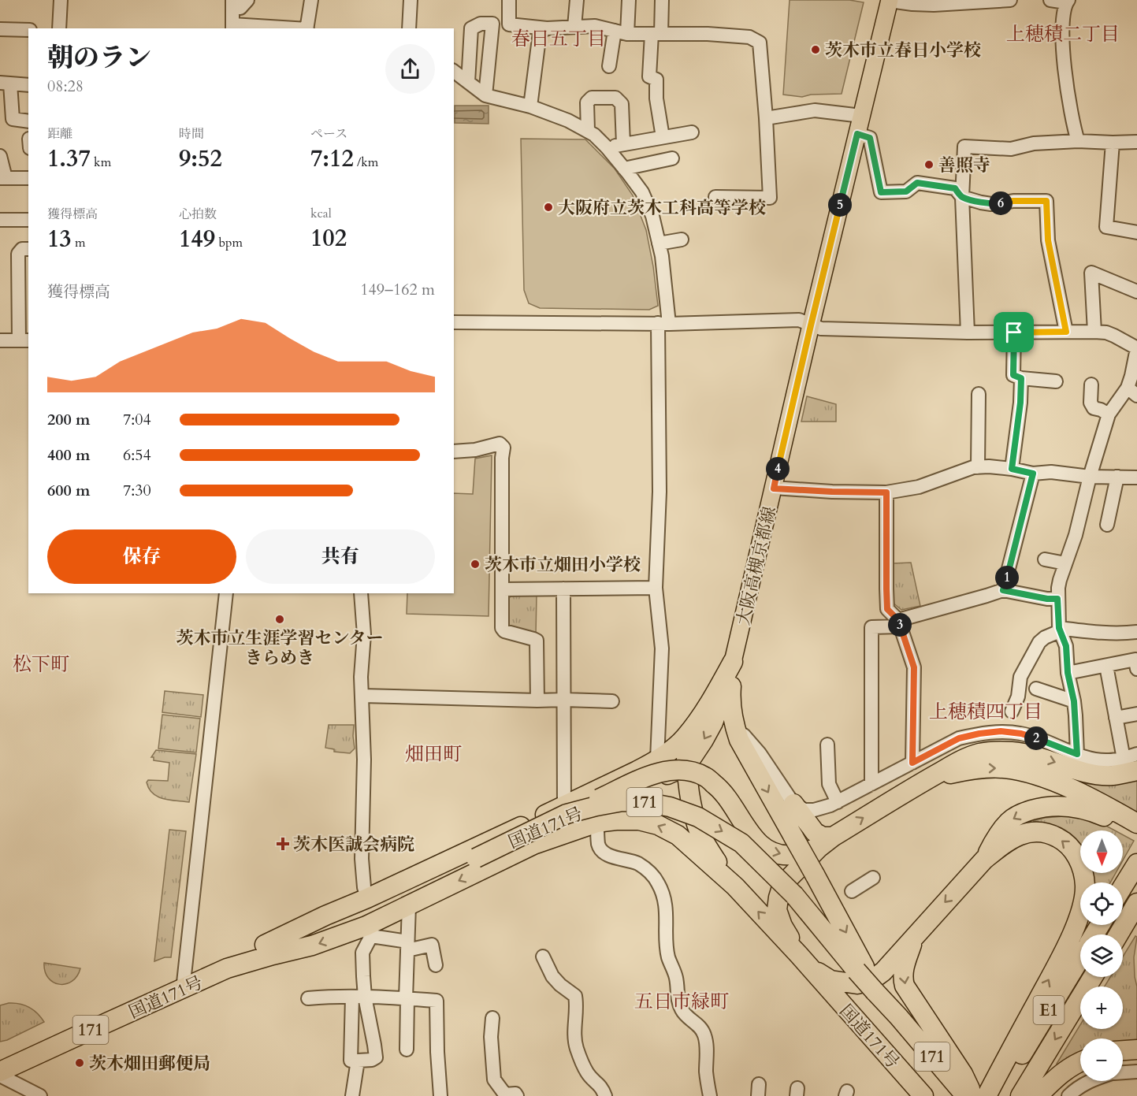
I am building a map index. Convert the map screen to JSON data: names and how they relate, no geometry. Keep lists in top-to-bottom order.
{
  "streets": {
    "highway": ["171", "国道171号", "E1"],
    "main road": ["大阪高槻京都線"]
  },
  "districts": [
    "上穂積二丁目",
    "春日五丁目",
    "松下町",
    "上穂積四丁目",
    "畑田町",
    "五日市緑町"
  ],
  "places": {
    "other": [
      "茨木市立春日小学校",
      "善照寺",
      "大阪府立茨木工科高等学校",
      "茨木市立畑田小学校",
      "茨木市立生涯学習センター きらめき",
      "茨木畑田郵便局"
    ],
    "health": ["茨木医誠会病院"]
  },
  "north": "bottom",
  "page": {
    "heading": ["朝のラン", "08:28"],
    "stats": [
      ["距離", "1.37 km"],
      ["時間", "9:52"],
      ["ペース", "7:12 /km"],
      ["獲得標高", "13 m"],
      ["心拍数", "149 bpm"],
      ["kcal", "102"]
    ],
    "pins": [
      "6",
      "5",
      "4",
      "1",
      "3",
      "2"
    ],
    "chart": ["獲得標高", "149–162 m"],
    "list": [
      {
        "name": "200 m",
        "note": "7:04"
      },
      {
        "name": "400 m",
        "note": "6:54"
      },
      {
        "name": "600 m",
        "note": "7:30"
      }
    ],
    "buttons": ["保存", "共有"],
    "map_buttons": ["+", "−"]
  }
}
